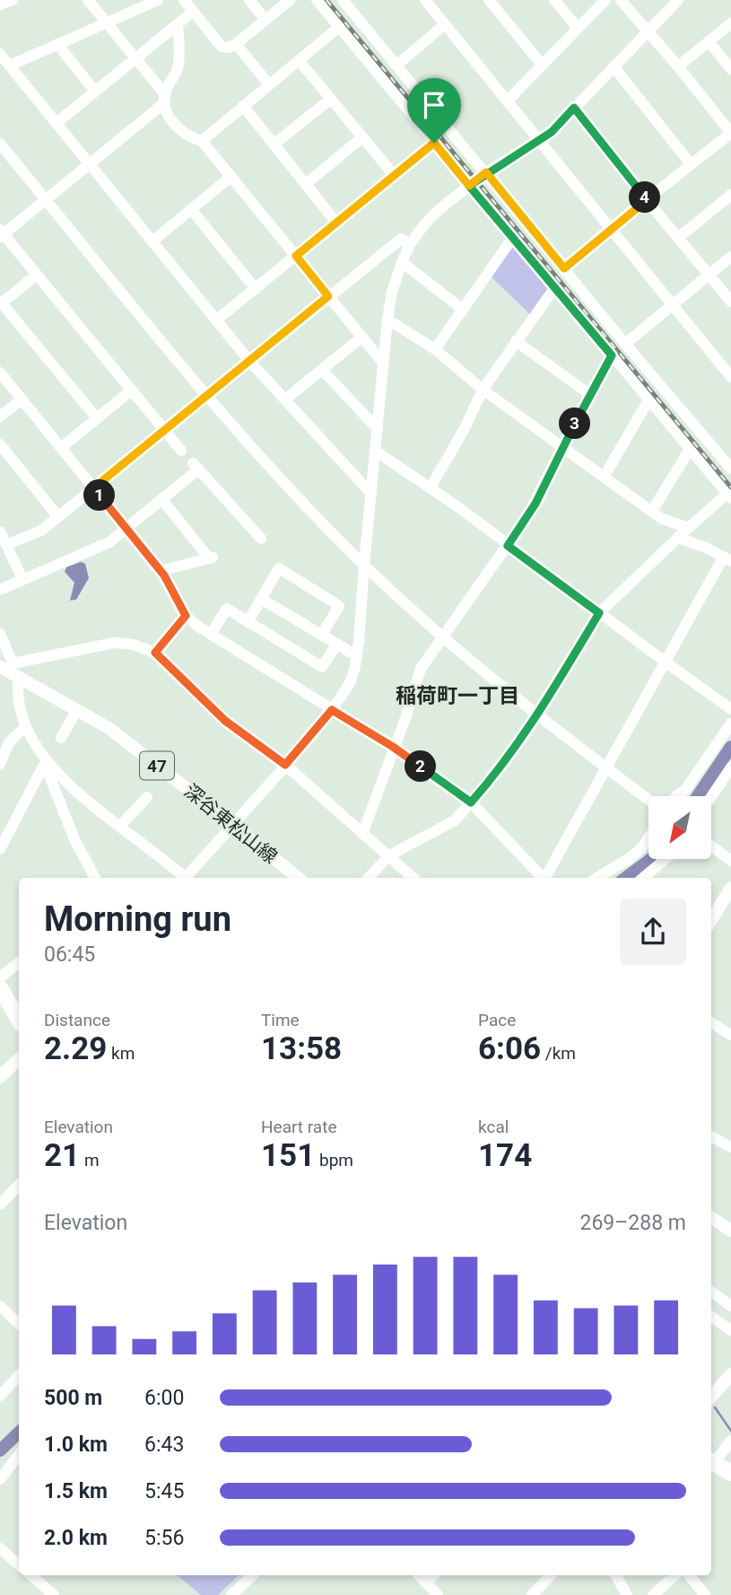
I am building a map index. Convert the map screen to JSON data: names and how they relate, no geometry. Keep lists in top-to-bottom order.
{
  "streets": {
    "main road": ["47", "深谷東松山線"]
  },
  "districts": ["稲荷町一丁目"],
  "north": "bottom left",
  "page": {
    "pins": [
      "4",
      "3",
      "1",
      "2"
    ],
    "heading": ["Morning run", "06:45"],
    "stats": [
      ["Distance", "2.29 km"],
      ["Time", "13:58"],
      ["Pace", "6:06 /km"],
      ["Elevation", "21 m"],
      ["Heart rate", "151 bpm"],
      ["kcal", "174"]
    ],
    "chart": ["Elevation", "269–288 m"],
    "list": [
      {
        "name": "500 m",
        "note": "6:00"
      },
      {
        "name": "1.0 km",
        "note": "6:43"
      },
      {
        "name": "1.5 km",
        "note": "5:45"
      },
      {
        "name": "2.0 km",
        "note": "5:56"
      }
    ]
  }
}
